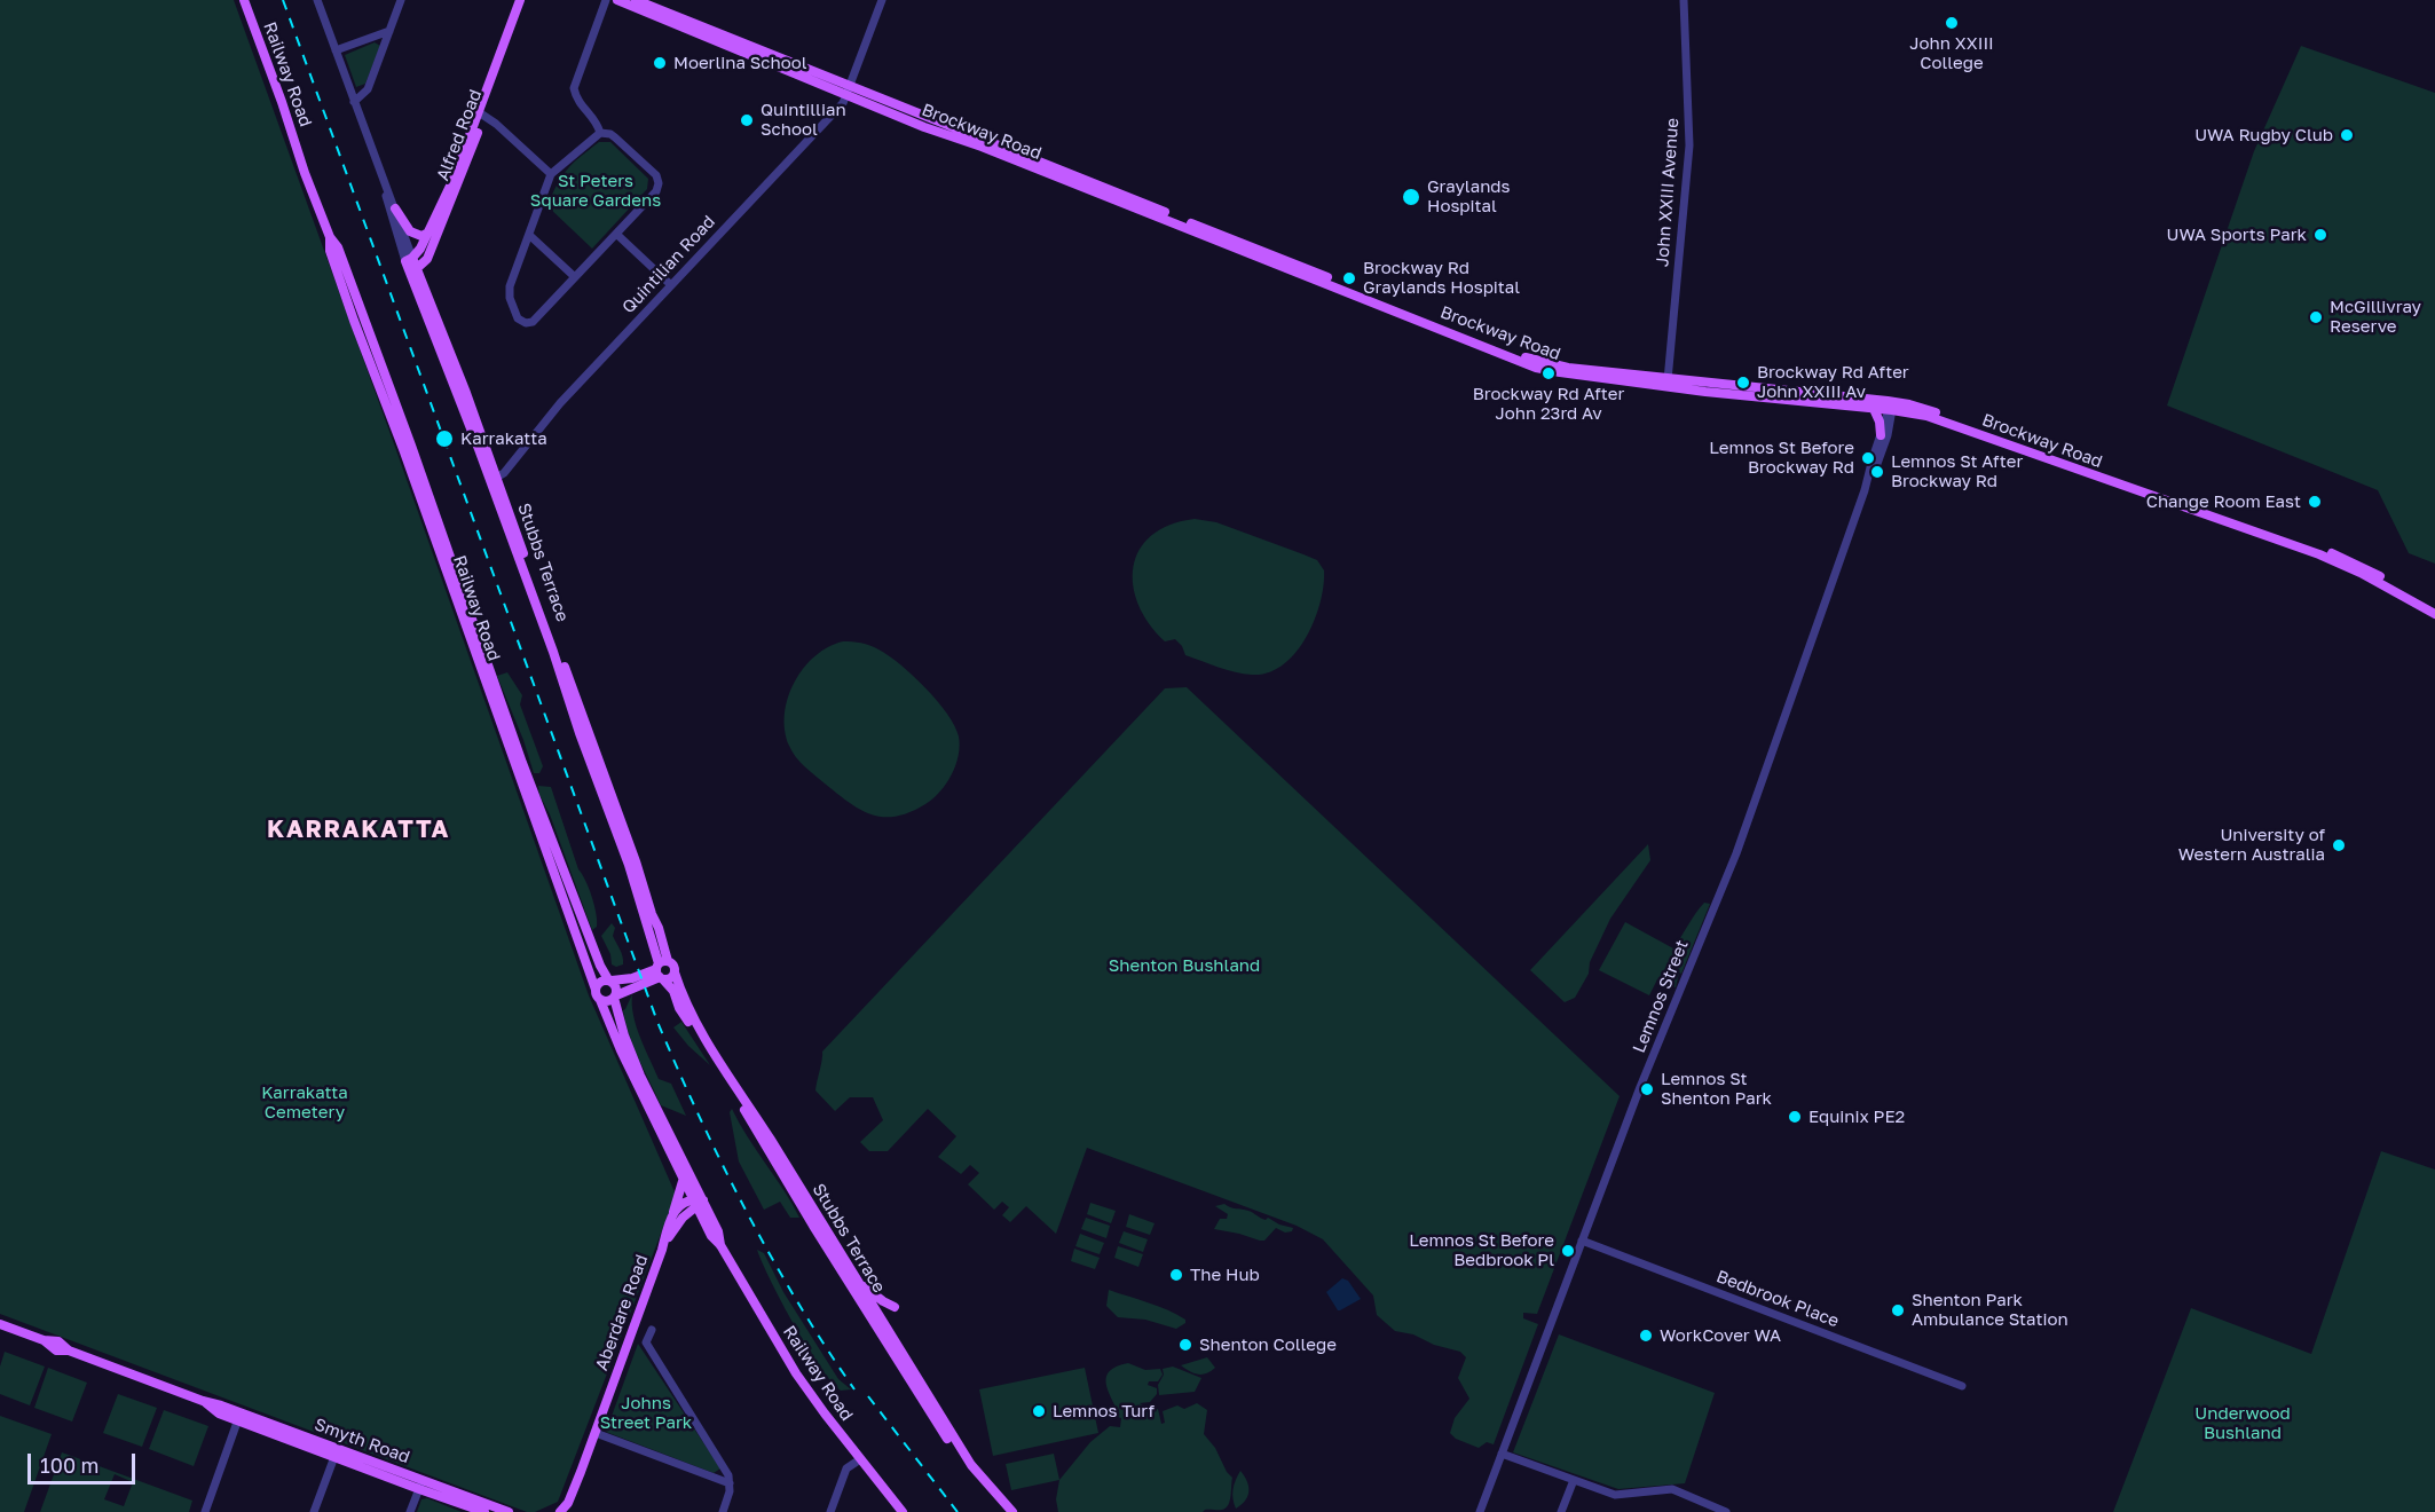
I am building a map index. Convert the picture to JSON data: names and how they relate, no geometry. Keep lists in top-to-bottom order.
{
  "streets": {
    "main road": [
      "Railway Road",
      "Brockway Road",
      "Alfred Road",
      "Stubbs Terrace",
      "Aberdare Road",
      "Smyth Road"
    ],
    "street": [
      "John XXIII Avenue",
      "Quintilian Road",
      "Lemnos Street",
      "Bedbrook Place"
    ]
  },
  "crossings": [
    ["Railway Road", "Aberdare Road"],
    ["Brockway Road", "John XXIII Avenue"],
    ["Brockway Road", "Quintilian Road"],
    ["Brockway Road", "Lemnos Street"],
    ["Alfred Road", "Stubbs Terrace"],
    ["Quintilian Road", "Stubbs Terrace"],
    ["Lemnos Street", "Bedbrook Place"]
  ],
  "districts": ["KARRAKATTA"],
  "parks": [
    "St Peters Square Gardens",
    "Shenton Bushland",
    "Karrakatta Cemetery",
    "Johns Street Park",
    "Underwood Bushland"
  ],
  "places": [
    "John XXIII College",
    "Moerlina School",
    "Quintillian School",
    "UWA Rugby Club",
    "Graylands Hospital",
    "UWA Sports Park",
    "Brockway Rd Graylands Hospital",
    "McGillivray Reserve",
    "Brockway Rd After John 23rd Av",
    "Brockway Rd After John XXIII Av",
    "Karrakatta",
    "Lemnos St Before Brockway Rd",
    "Lemnos St After Brockway Rd",
    "Change Room East",
    "University of Western Australia",
    "Lemnos St Shenton Park",
    "Equinix PE2",
    "Lemnos St Before Bedbrook Pl",
    "The Hub",
    "Shenton Park Ambulance Station",
    "WorkCover WA",
    "Shenton College",
    "Lemnos Turf"
  ],
  "scale_bar": "100 m"
}
